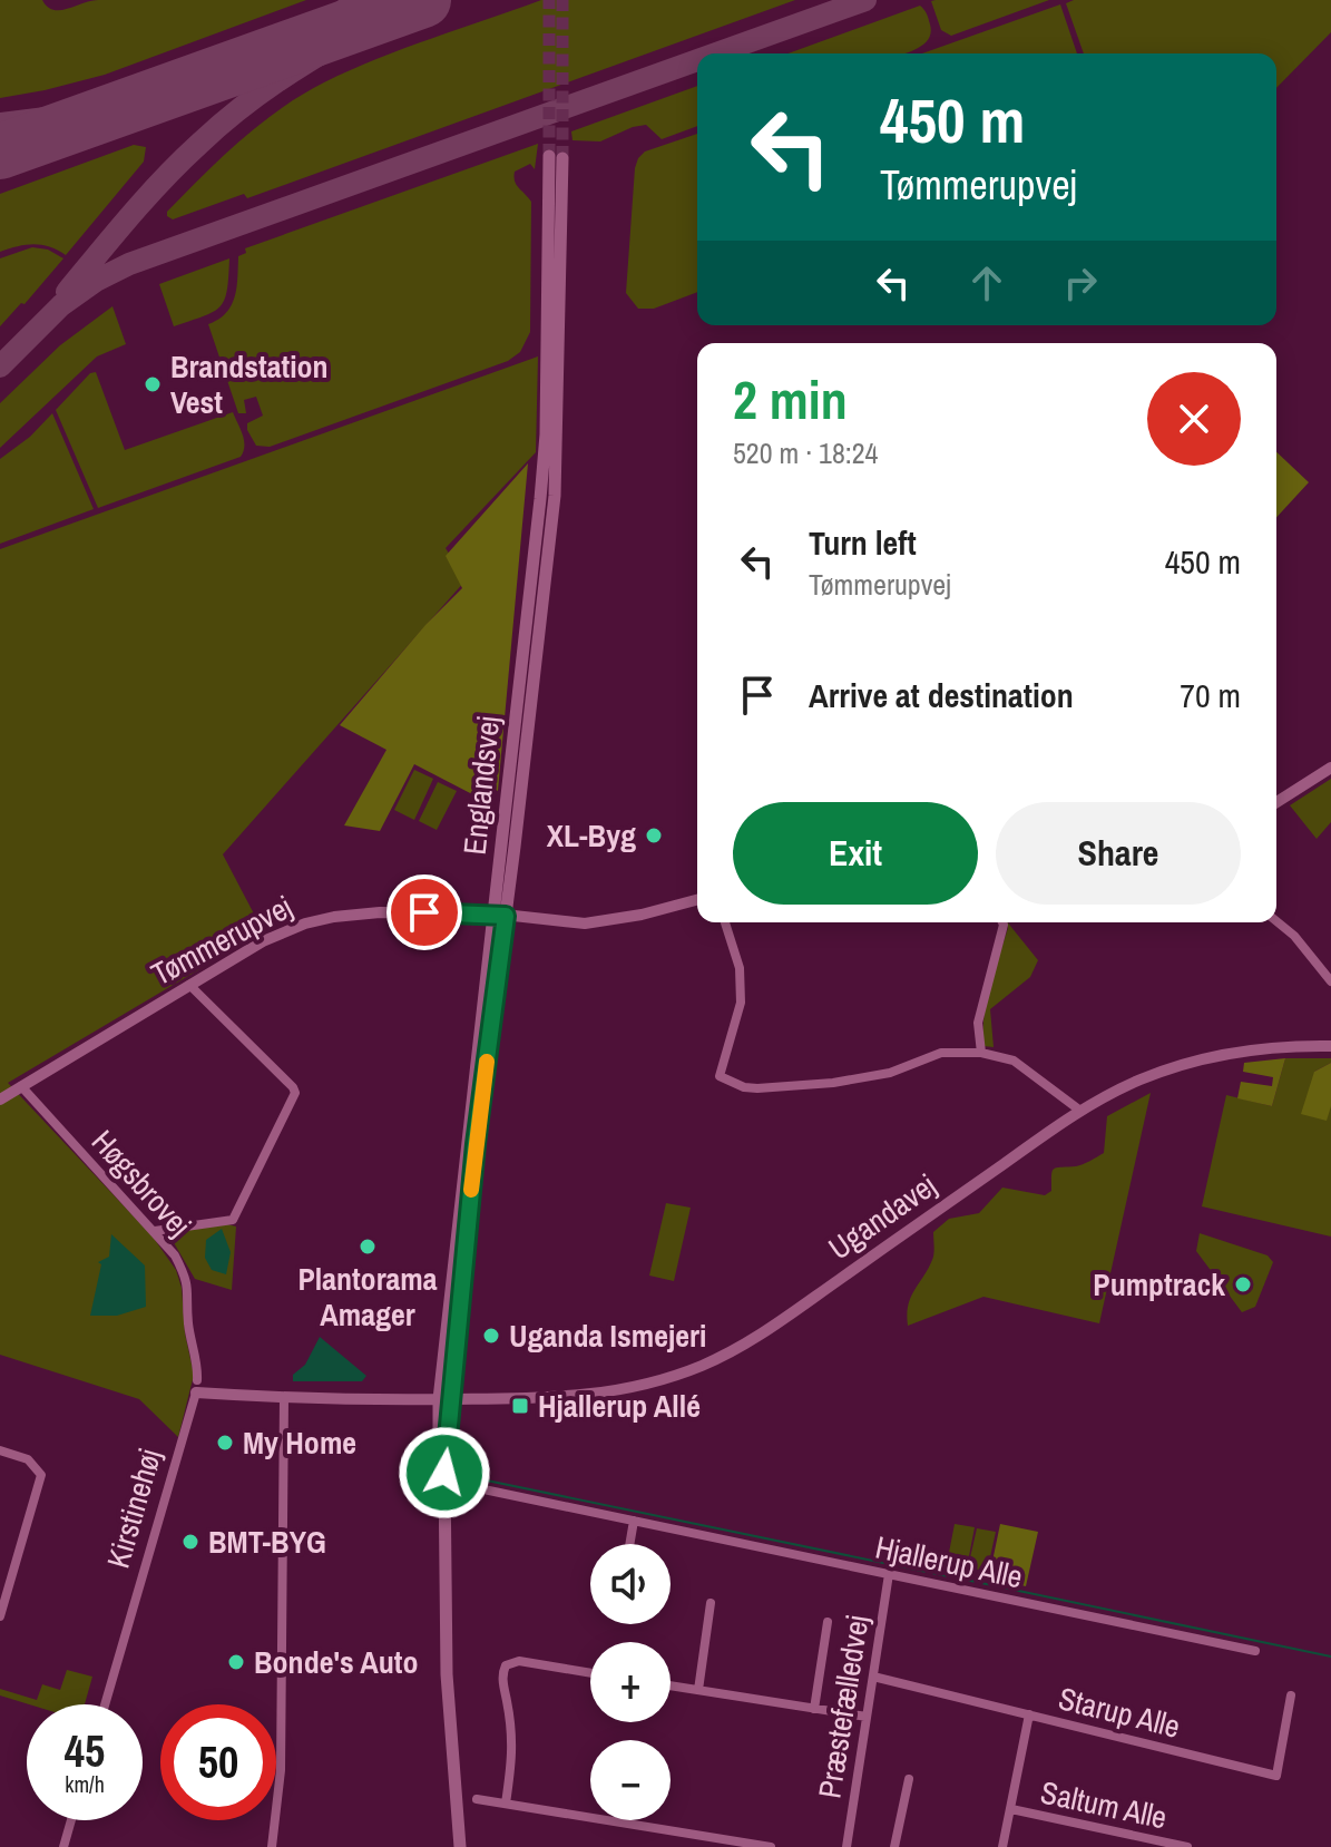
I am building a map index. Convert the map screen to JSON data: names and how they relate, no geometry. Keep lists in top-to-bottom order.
{
  "streets": {
    "main road": ["Englandsvej"],
    "street": [
      "Tømmerupvej",
      "Høgsbrovej",
      "Ugandavej",
      "Kirstinehøj",
      "Hjallerup Alle",
      "Præstefælledvej",
      "Starup Alle",
      "Saltum Alle"
    ]
  },
  "crossings": [
    ["Englandsvej", "Tømmerupvej"],
    ["Englandsvej", "Ugandavej"],
    ["Tømmerupvej", "Høgsbrovej"],
    ["Høgsbrovej", "Kirstinehøj"],
    ["Hjallerup Alle", "Præstefælledvej"],
    ["Præstefælledvej", "Starup Alle"]
  ],
  "places": {
    "other": [
      "Brandstation Vest",
      "XL-Byg",
      "Plantorama Amager",
      "Pumptrack",
      "Uganda Ismejeri",
      "My Home",
      "BMT-BYG",
      "Bonde's Auto"
    ],
    "transit": ["Hjallerup Allé"]
  },
  "page": {
    "turn": ["450 m", "Tømmerupvej"],
    "heading": ["2 min", "520 m · 18:24"],
    "list": [
      {
        "name": "Turn left",
        "note": "Tømmerupvej",
        "value": "450 m"
      },
      {
        "name": "Arrive at destination",
        "value": "70 m"
      }
    ],
    "buttons": ["Exit", "Share"],
    "map_buttons": ["+", "−"],
    "speed": "45 km/h",
    "limit": "50"
  }
}
